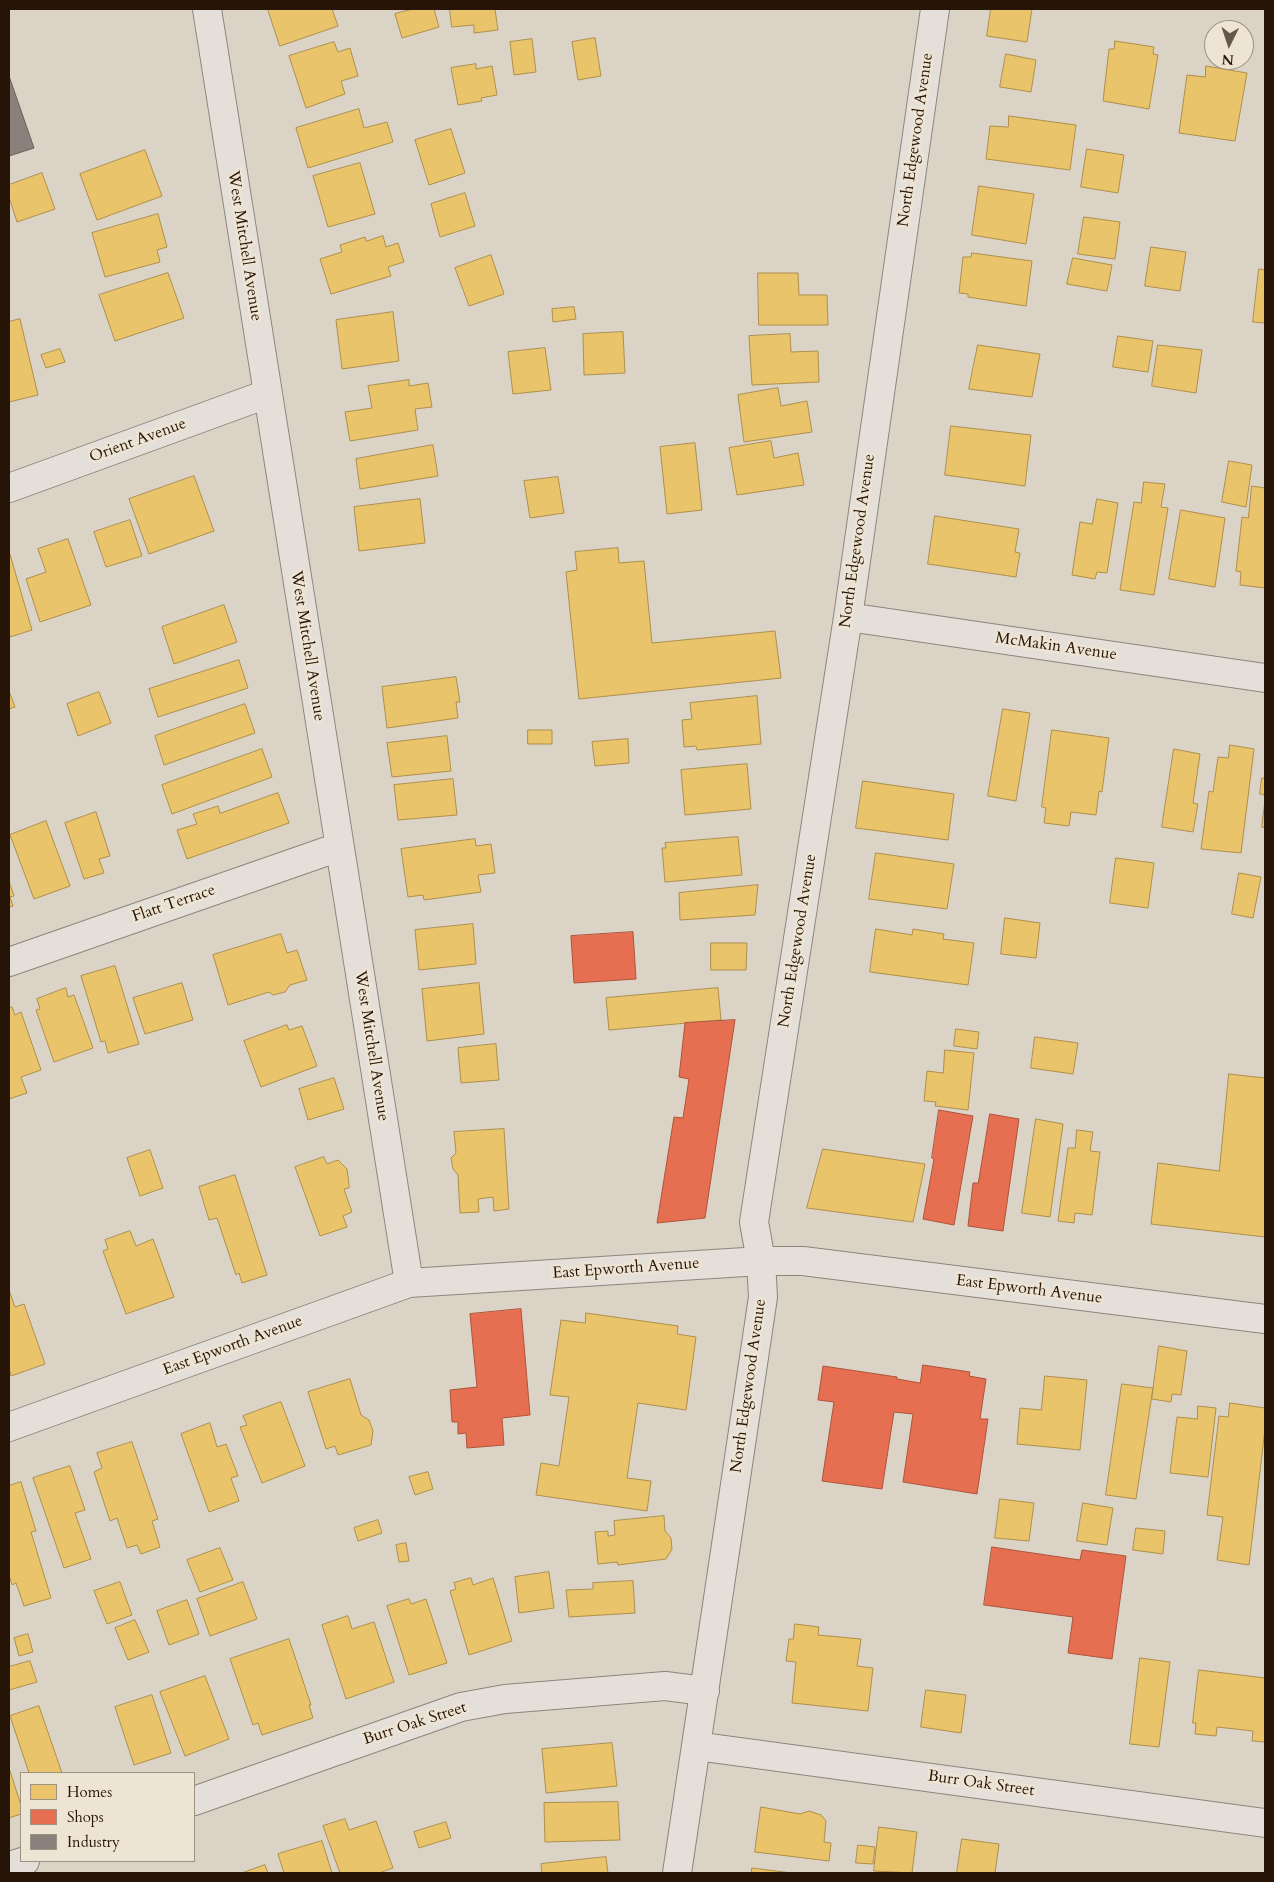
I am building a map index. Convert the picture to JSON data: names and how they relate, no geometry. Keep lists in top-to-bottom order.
{
  "streets": {
    "street": [
      "North Edgewood Avenue",
      "West Mitchell Avenue",
      "Orient Avenue",
      "McMakin Avenue",
      "Flatt Terrace",
      "East Epworth Avenue",
      "Burr Oak Street"
    ]
  },
  "crossings": [
    ["North Edgewood Avenue", "McMakin Avenue"],
    ["North Edgewood Avenue", "East Epworth Avenue"],
    ["North Edgewood Avenue", "Burr Oak Street"],
    ["West Mitchell Avenue", "Orient Avenue"],
    ["West Mitchell Avenue", "Flatt Terrace"],
    ["West Mitchell Avenue", "East Epworth Avenue"]
  ],
  "legend": ["Homes", "Shops", "Industry"],
  "north": "bottom"
}
